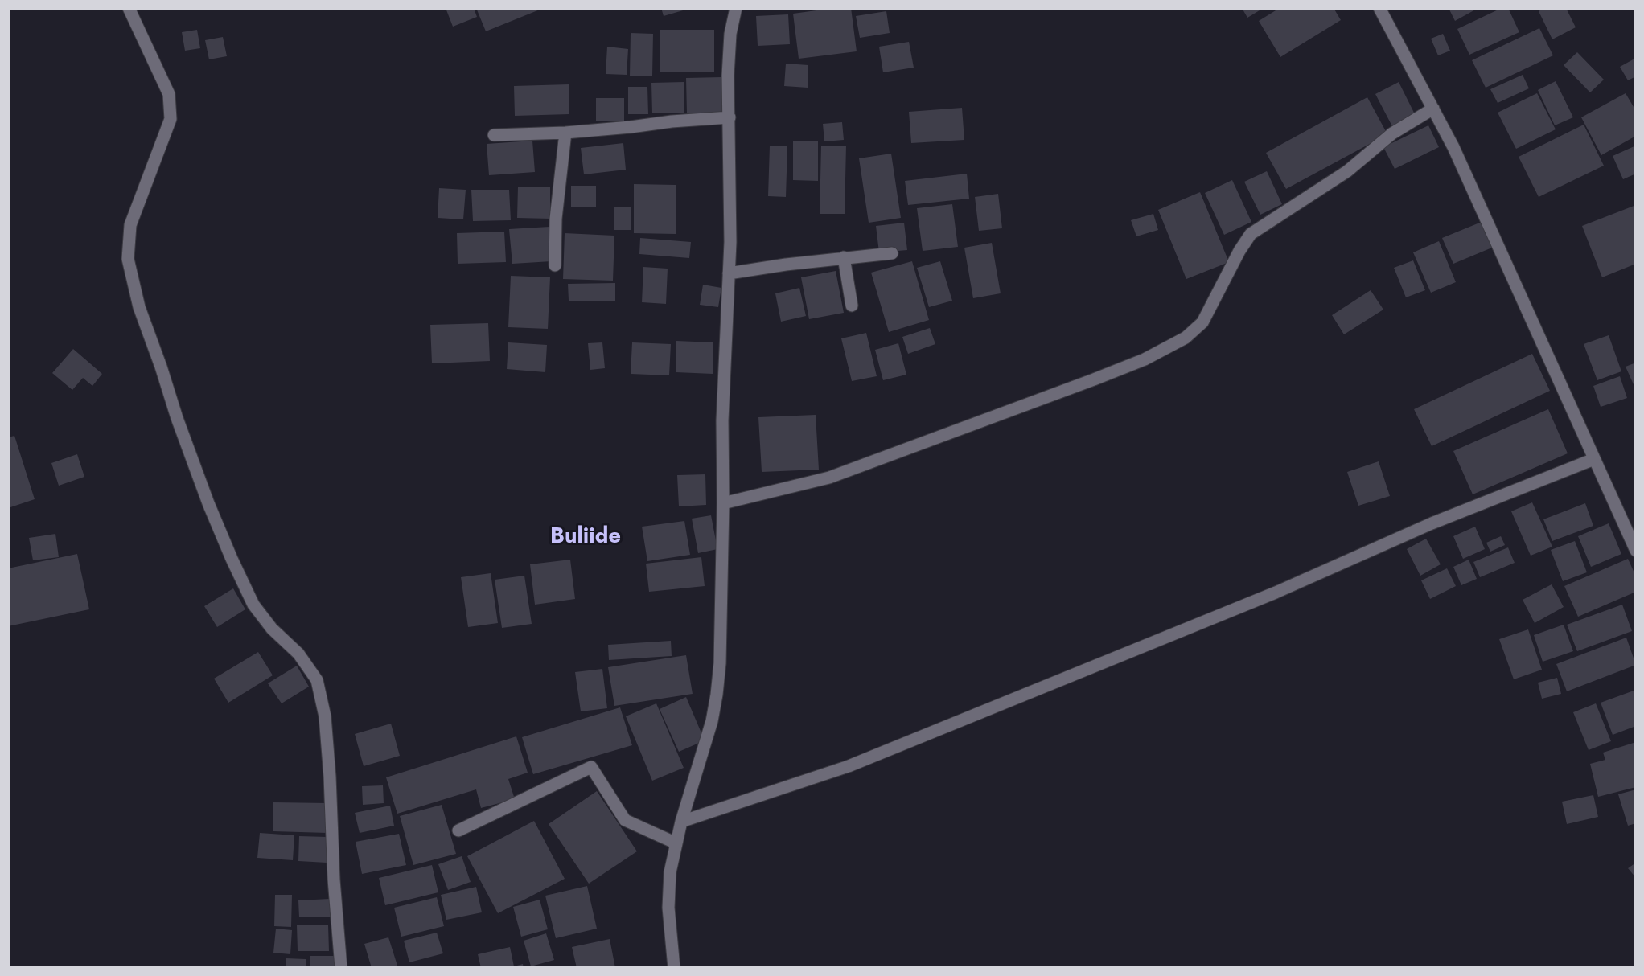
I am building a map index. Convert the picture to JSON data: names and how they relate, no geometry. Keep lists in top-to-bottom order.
{
  "districts": ["Buliide"]
}
